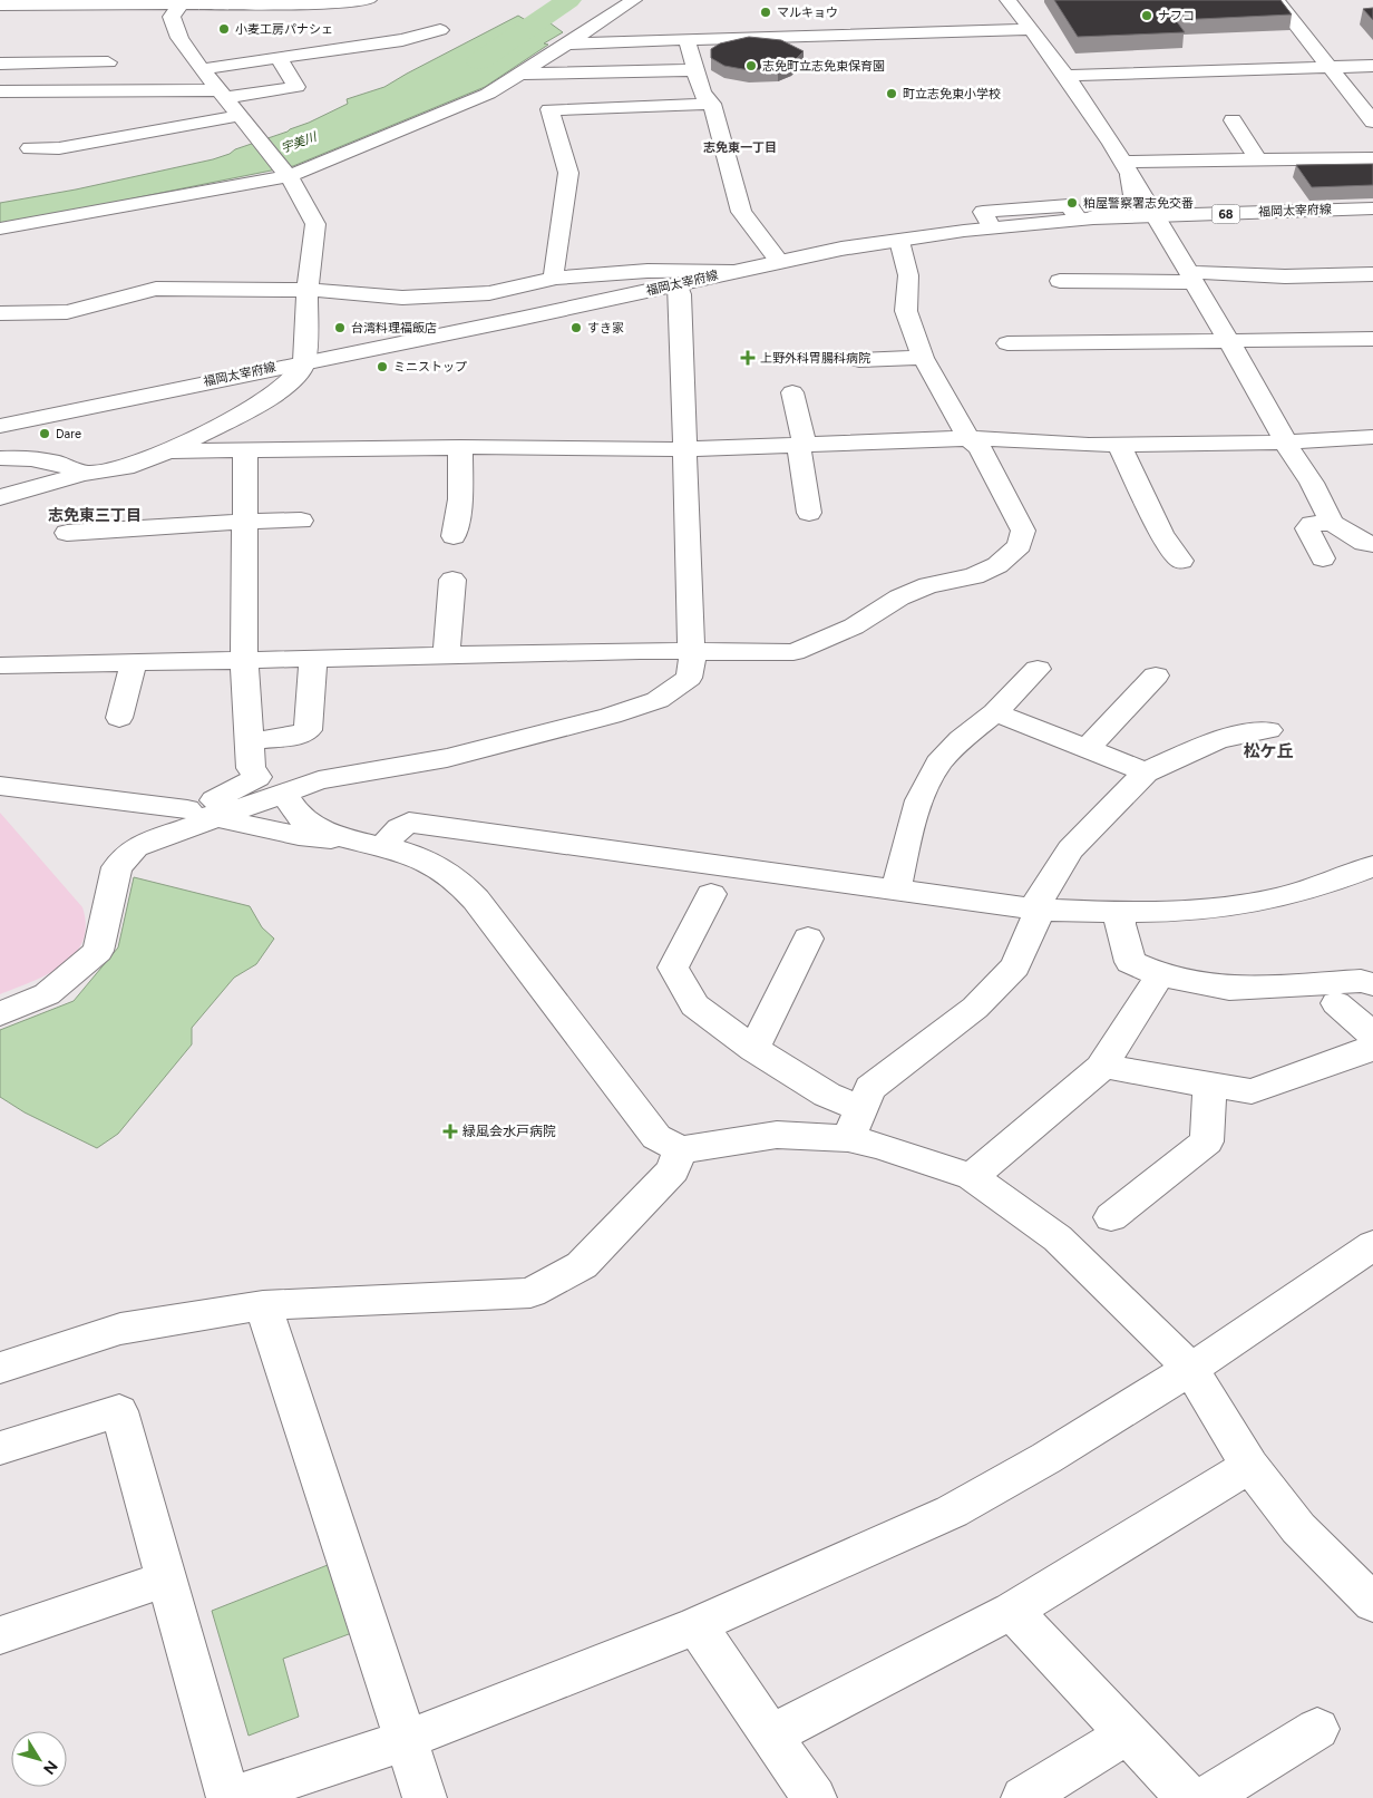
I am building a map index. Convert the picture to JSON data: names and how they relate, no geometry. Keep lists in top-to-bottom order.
{
  "streets": {
    "street": ["福岡太宰府線", "68"]
  },
  "districts": ["志免東一丁目", "志免東三丁目", "松ケ丘"],
  "water": ["宇美川"],
  "places": {
    "other": [
      "マルキョウ",
      "ナフコ",
      "小麦工房パナシェ",
      "志免町立志免東保育園",
      "町立志免東小学校",
      "粕屋警察署志免交番",
      "台湾料理福飯店",
      "すき家",
      "ミニストップ",
      "Dare"
    ],
    "health": ["上野外科胃腸科病院", "緑風会水戸病院"]
  },
  "north": "bottom right"
}
